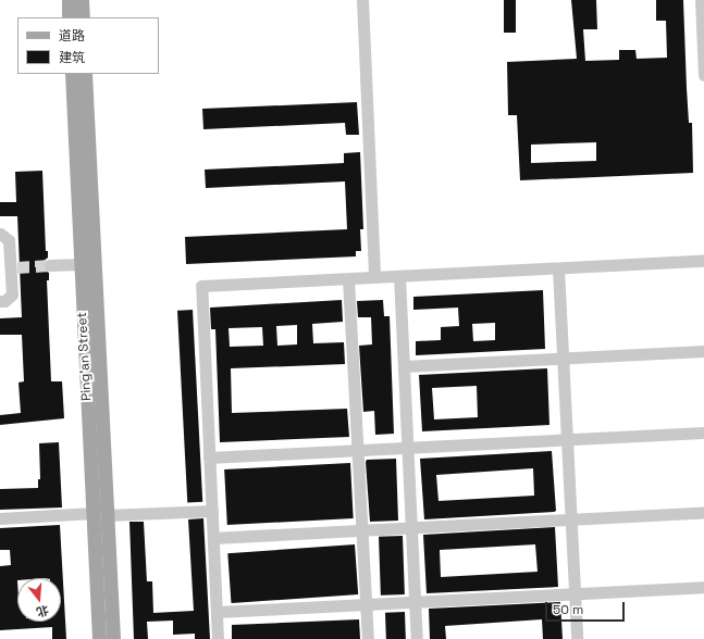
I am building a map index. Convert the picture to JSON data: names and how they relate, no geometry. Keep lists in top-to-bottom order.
{
  "streets": {
    "main road": ["Ping'an Street"]
  },
  "legend": ["道路", "建筑"],
  "scale_bar": "50 m",
  "north": "bottom"
}
